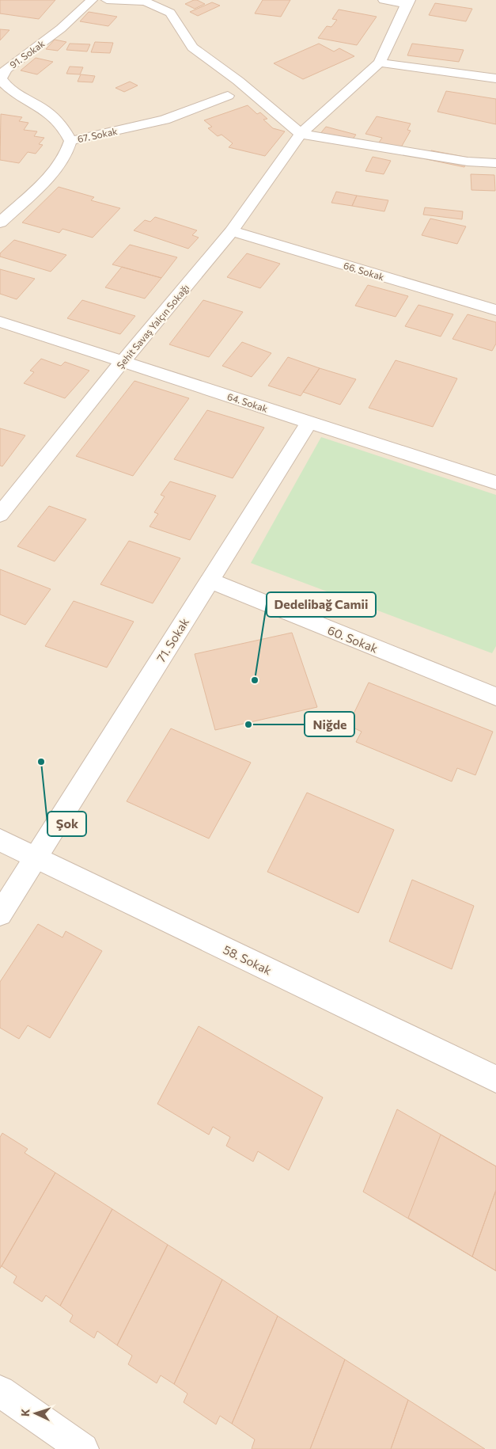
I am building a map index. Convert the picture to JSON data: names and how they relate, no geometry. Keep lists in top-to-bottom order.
{
  "streets": {
    "street": [
      "91. Sokak",
      "67. Sokak",
      "66. Sokak",
      "Şehit Savaş Yalçın Sokağı",
      "64. Sokak",
      "60. Sokak",
      "71. Sokak",
      "58. Sokak"
    ]
  },
  "crossings": [
    ["91. Sokak", "67. Sokak"],
    ["66. Sokak", "Şehit Savaş Yalçın Sokağı"],
    ["Şehit Savaş Yalçın Sokağı", "64. Sokak"],
    ["64. Sokak", "71. Sokak"],
    ["60. Sokak", "71. Sokak"],
    ["71. Sokak", "58. Sokak"]
  ],
  "places": ["Dedelibağ Camii", "Niğde", "Şok"],
  "north": "left"
}
